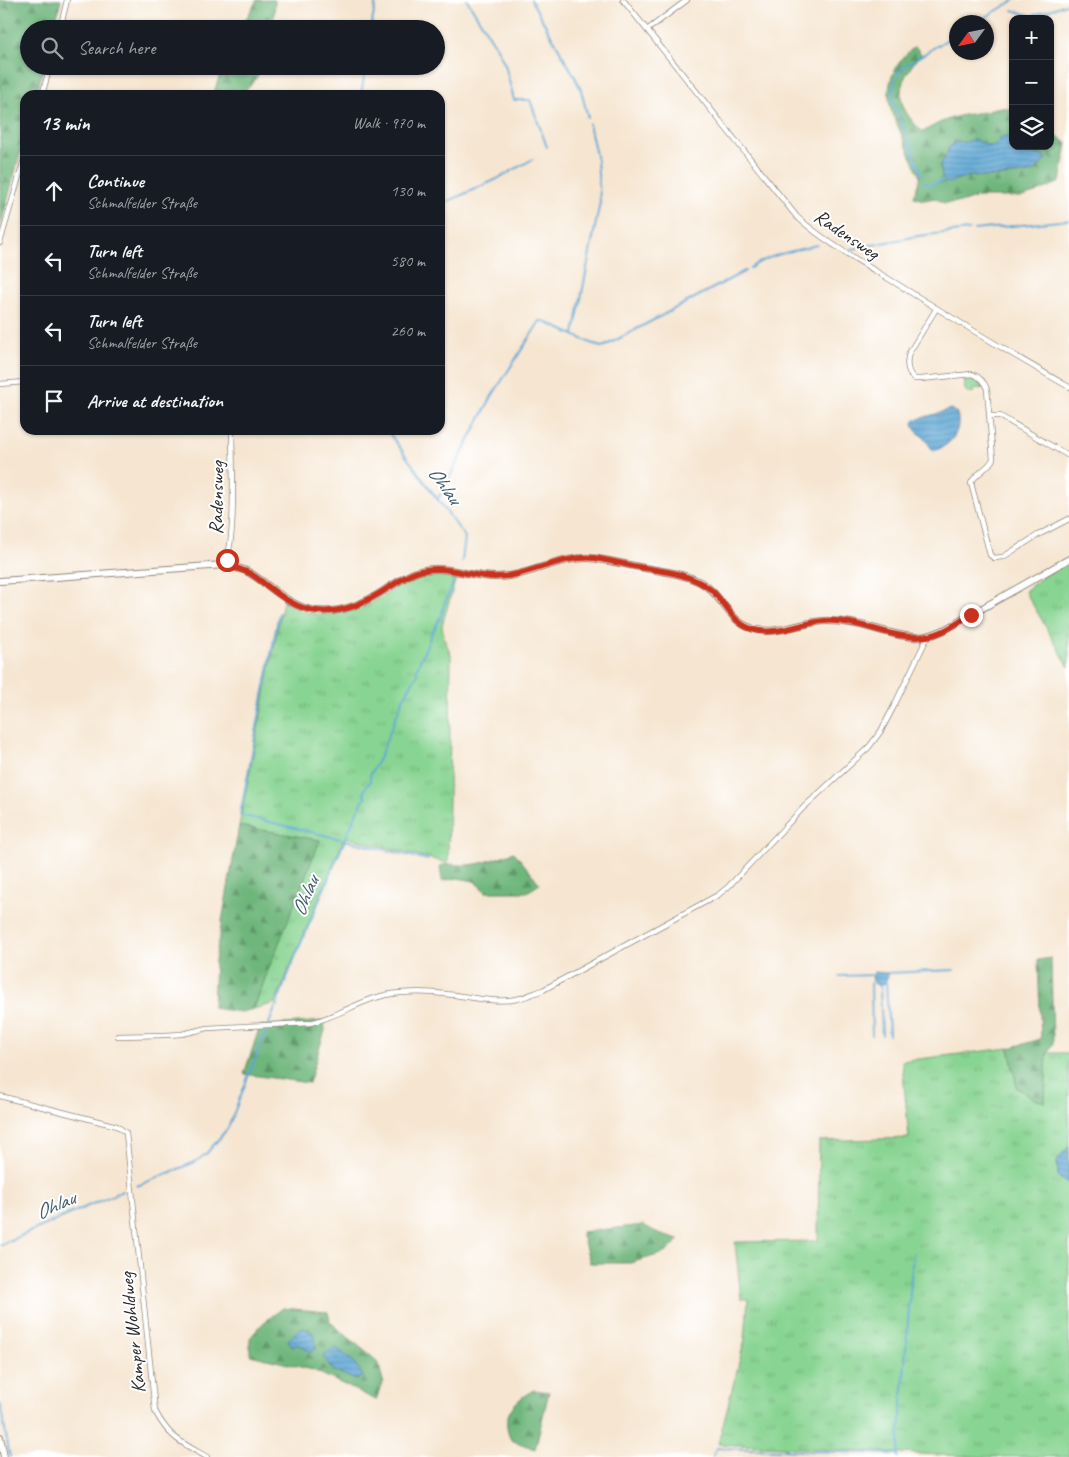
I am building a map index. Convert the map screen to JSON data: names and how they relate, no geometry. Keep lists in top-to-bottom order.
{
  "streets": {
    "street": ["Radensweg", "Kamper Wohldweg"]
  },
  "water": ["Ohlau"],
  "north": "bottom left",
  "page": {
    "map_buttons": ["+", "−"],
    "search": "Search here",
    "heading": ["13 min", "Walk · 970 m"],
    "list": [
      ["Continue", "Schmalfelder Straße", "130 m"],
      ["Turn left", "Schmalfelder Straße", "580 m"],
      ["Turn left", "Schmalfelder Straße", "260 m"],
      "Arrive at destination"
    ]
  }
}
